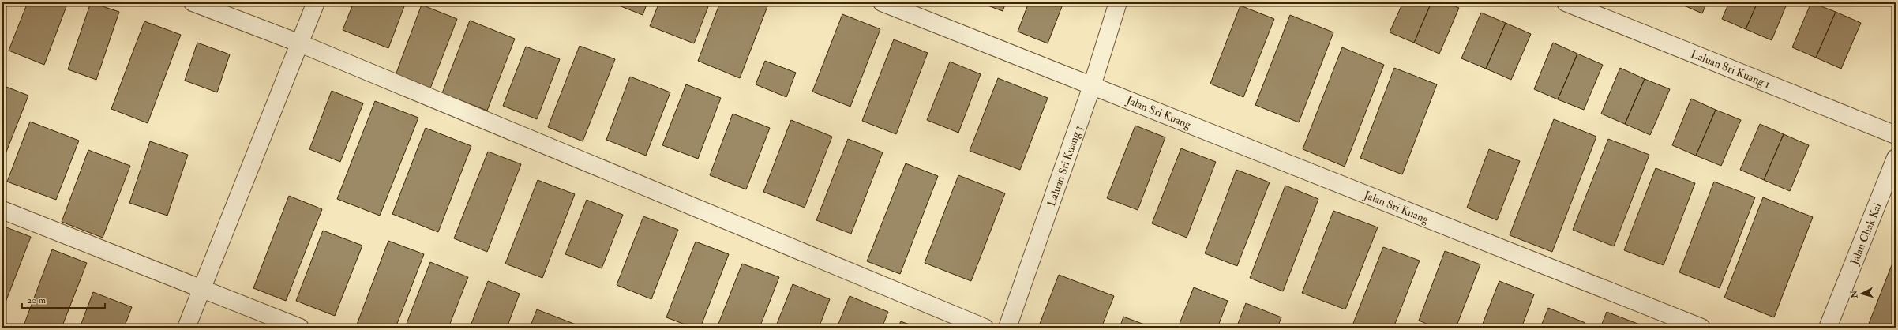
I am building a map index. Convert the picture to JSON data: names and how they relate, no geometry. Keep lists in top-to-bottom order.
{
  "streets": {
    "street": [
      "Laluan Sri Kuang 1",
      "Jalan Sri Kuang",
      "Laluan Sri Kuang 3",
      "Jalan Chak Kai"
    ]
  },
  "crossings": [
    ["Jalan Sri Kuang", "Laluan Sri Kuang 3"]
  ],
  "scale_bar": "20 m",
  "north": "left"
}
